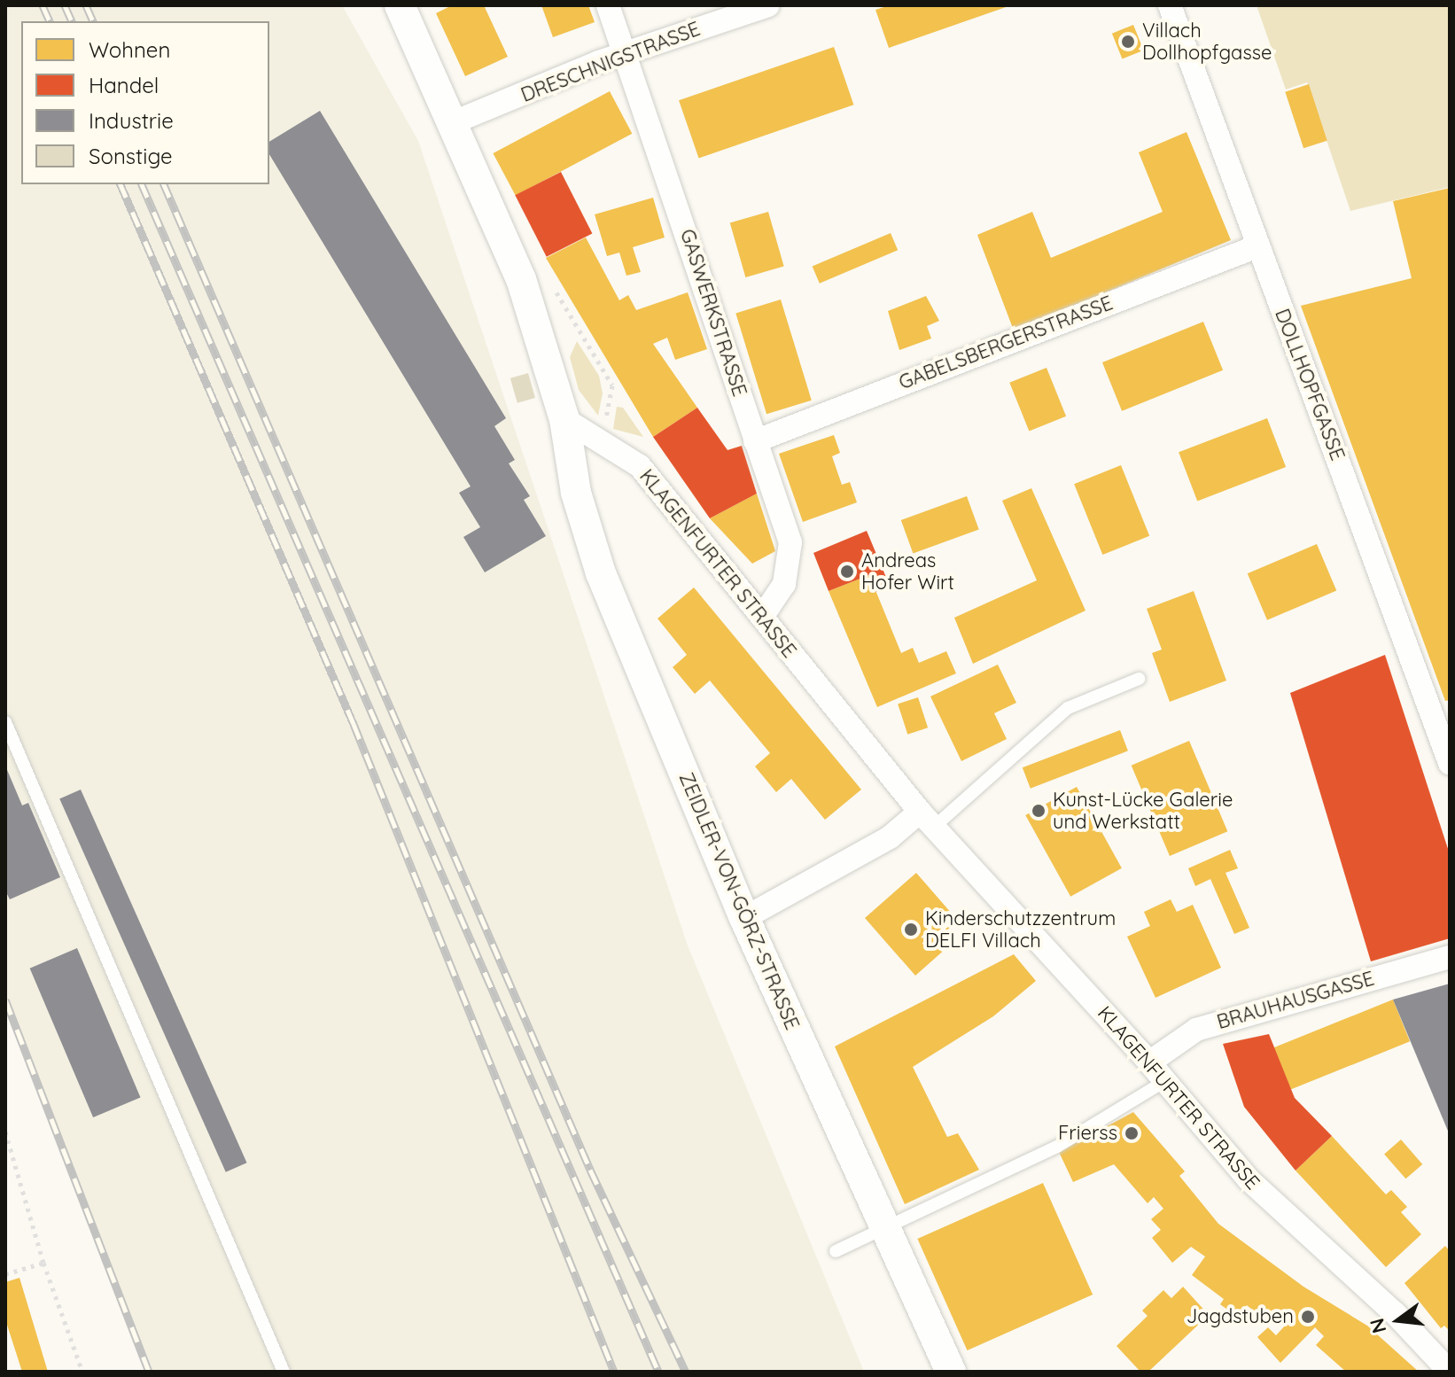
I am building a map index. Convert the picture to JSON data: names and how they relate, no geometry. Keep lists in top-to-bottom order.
{
  "streets": {
    "street": [
      "DRESCHNIGSTRASSE",
      "GASWERKSTRASSE",
      "GABELSBERGERSTRASSE",
      "DOLLHOPFGASSE",
      "KLAGENFURTER STRASSE",
      "ZEIDLER-VON-GÖRZ-STRASSE",
      "BRAUHAUSGASSE"
    ]
  },
  "crossings": [
    ["DRESCHNIGSTRASSE", "GASWERKSTRASSE"],
    ["GASWERKSTRASSE", "GABELSBERGERSTRASSE"],
    ["GASWERKSTRASSE", "KLAGENFURTER STRASSE"],
    ["GABELSBERGERSTRASSE", "DOLLHOPFGASSE"],
    ["KLAGENFURTER STRASSE", "ZEIDLER-VON-GÖRZ-STRASSE"],
    ["KLAGENFURTER STRASSE", "BRAUHAUSGASSE"]
  ],
  "places": [
    "Villach Dollhopfgasse",
    "Andreas Hofer Wirt",
    "Kunst-Lücke Galerie und Werkstatt",
    "Kinderschutzzentrum DELFI Villach",
    "Frierss",
    "Jagdstuben"
  ],
  "legend": [
    "Wohnen",
    "Handel",
    "Industrie",
    "Sonstige"
  ],
  "north": "left"
}
